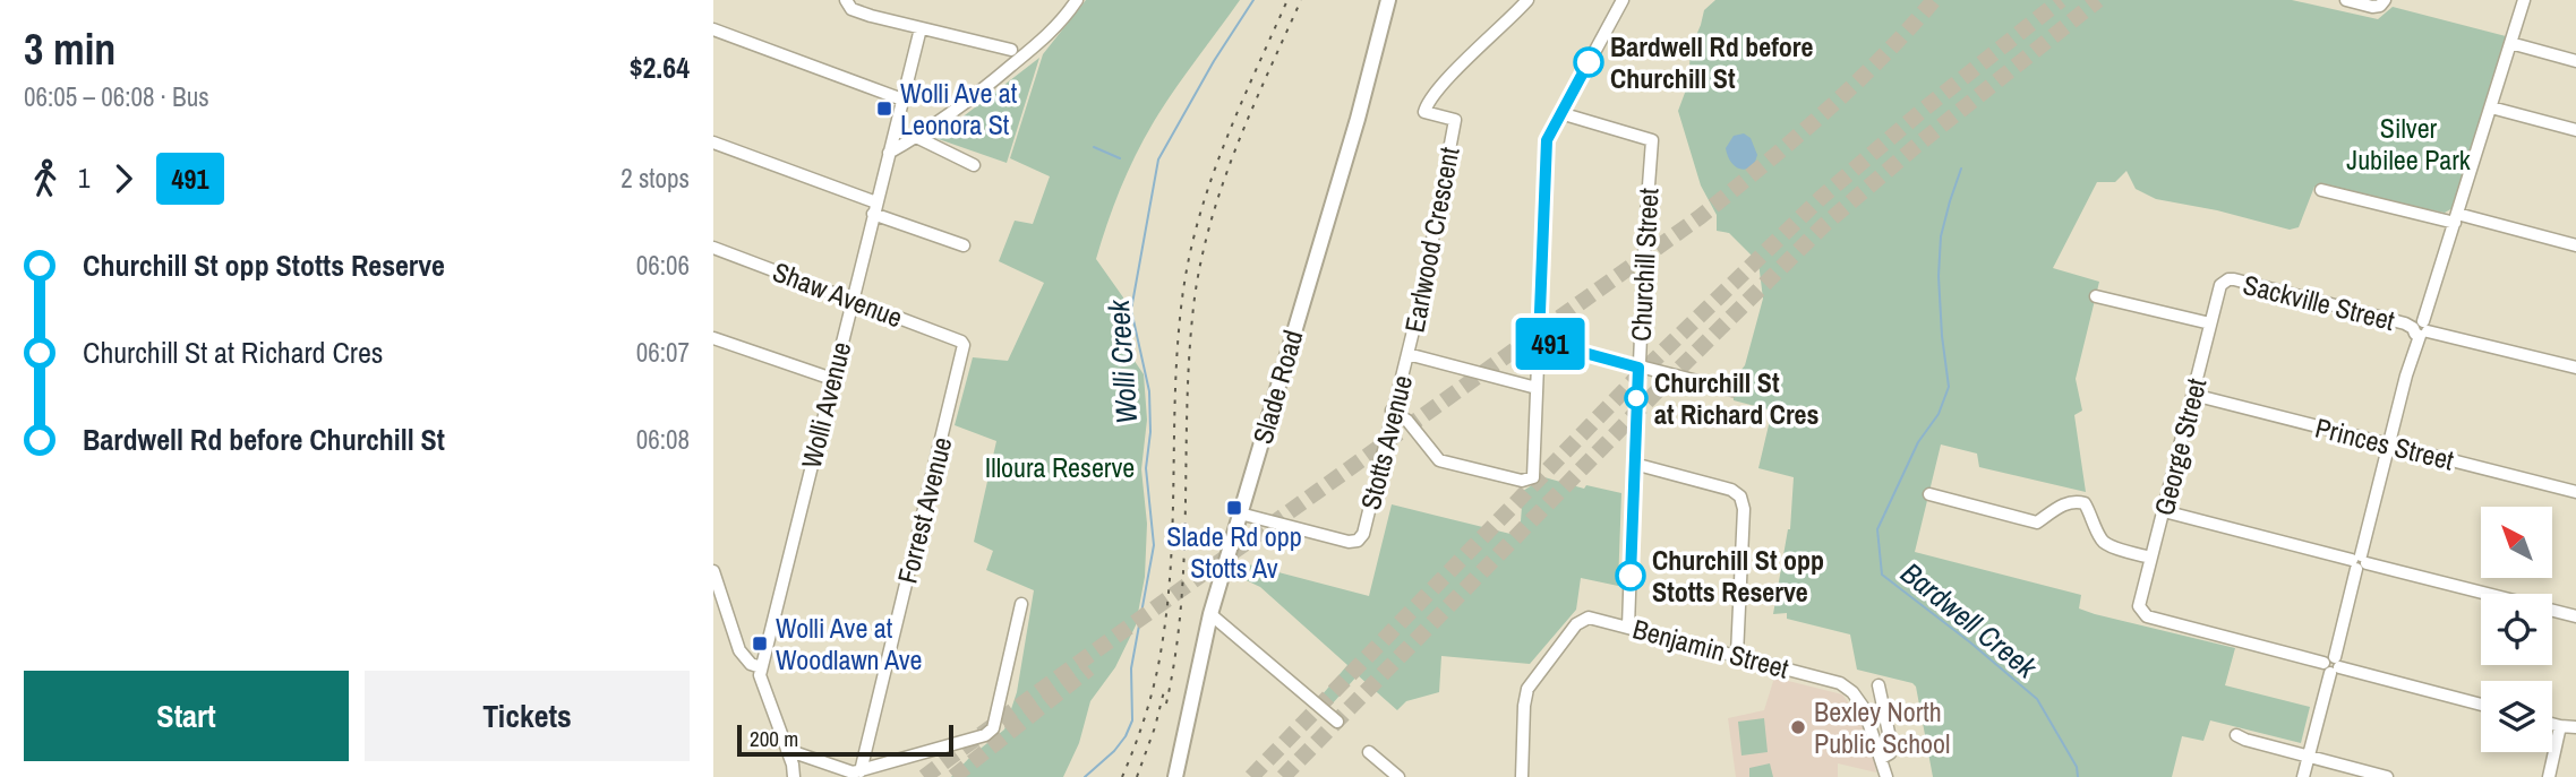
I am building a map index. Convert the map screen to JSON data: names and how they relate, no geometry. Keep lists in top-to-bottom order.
{
  "streets": {
    "main road": ["Slade Road"],
    "street": [
      "Earlwood Crescent",
      "Churchill Street",
      "Shaw Avenue",
      "Sackville Street",
      "Wolli Avenue",
      "Stotts Avenue",
      "Princes Street",
      "George Street",
      "Forrest Avenue",
      "Benjamin Street"
    ]
  },
  "crossings": [
    ["Earlwood Crescent", "Stotts Avenue"],
    ["Churchill Street", "Benjamin Street"],
    ["Shaw Avenue", "Wolli Avenue"],
    ["Shaw Avenue", "Forrest Avenue"],
    ["Sackville Street", "George Street"],
    ["Slade Road", "Stotts Avenue"],
    ["Princes Street", "George Street"]
  ],
  "water": ["Wolli Creek", "Bardwell Creek"],
  "parks": ["Silver Jubilee Park", "Illoura Reserve"],
  "places": {
    "other": [
      "Bardwell Rd before Churchill St",
      "Churchill St at Richard Cres",
      "Churchill St opp Stotts Reserve",
      "Bexley North Public School"
    ],
    "transit": ["Wolli Ave at Leonora St", "Slade Rd opp Stotts Av", "Wolli Ave at Woodlawn Ave"]
  },
  "lines": ["bus line 491"],
  "scale_bar": "200 m",
  "north": "top left",
  "page": {
    "heading": ["3 min", "06:05 – 06:08 · Bus", "$2.64"],
    "on_map": "491",
    "legs": ["1", "491", "2 stops"],
    "list": [
      {
        "name": "Churchill St opp Stotts Reserve",
        "value": "06:06"
      },
      {
        "name": "Churchill St at Richard Cres",
        "value": "06:07"
      },
      {
        "name": "Bardwell Rd before Churchill St",
        "value": "06:08"
      }
    ],
    "buttons": ["Start", "Tickets"],
    "scale": "200 m"
  }
}
